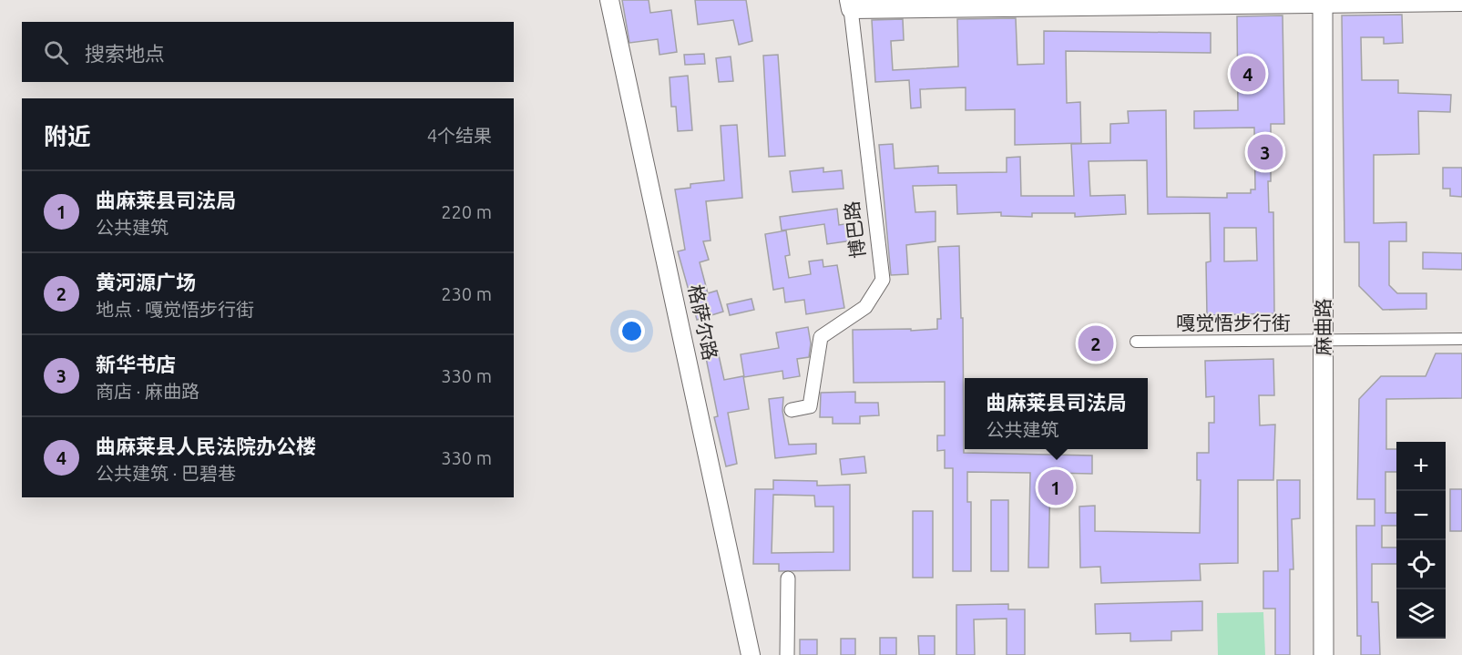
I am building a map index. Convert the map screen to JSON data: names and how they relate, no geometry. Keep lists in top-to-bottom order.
{
  "streets": {
    "main road": ["麻曲路"],
    "street": ["博巴路", "格萨尔路", "嘎觉悟步行街"]
  },
  "crossings": [
    ["嘎觉悟步行街", "麻曲路"]
  ],
  "page": {
    "search": "搜索地点",
    "pins": [
      "4",
      "3",
      "2",
      "1"
    ],
    "heading": ["附近", "4个结果"],
    "list": [
      {
        "mark": "1",
        "name": "曲麻莱县司法局",
        "note": "公共建筑",
        "value": "220 m"
      },
      {
        "mark": "2",
        "name": "黄河源广场",
        "note": "地点 · 嘎觉悟步行街",
        "value": "230 m"
      },
      {
        "mark": "3",
        "name": "新华书店",
        "note": "商店 · 麻曲路",
        "value": "330 m"
      },
      {
        "mark": "4",
        "name": "曲麻莱县人民法院办公楼",
        "note": "公共建筑 · 巴碧巷",
        "value": "330 m"
      }
    ],
    "popup": ["曲麻莱县司法局", "公共建筑"],
    "map_buttons": ["+", "−"]
  }
}
